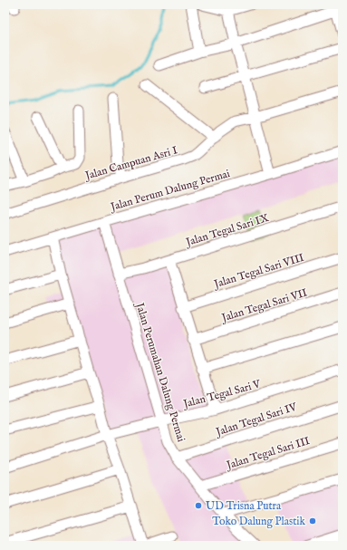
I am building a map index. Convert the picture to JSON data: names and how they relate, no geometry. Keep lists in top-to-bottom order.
{
  "streets": {
    "street": [
      "Jalan Campuan Asri I",
      "Jalan Perum Dalung Permai",
      "Jalan Tegal Sari IX",
      "Jalan Tegal Sari VIII",
      "Jalan Tegal Sari VII",
      "Jalan Perumahan Dalung Permai",
      "Jalan Tegal Sari V",
      "Jalan Tegal Sari IV",
      "Jalan Tegal Sari III"
    ]
  },
  "crossings": [
    ["Jalan Perum Dalung Permai", "Jalan Perumahan Dalung Permai"],
    ["Jalan Tegal Sari IX", "Jalan Perumahan Dalung Permai"],
    ["Jalan Perumahan Dalung Permai", "Jalan Tegal Sari V"],
    ["Jalan Perumahan Dalung Permai", "Jalan Tegal Sari IV"],
    ["Jalan Perumahan Dalung Permai", "Jalan Tegal Sari III"]
  ],
  "places": ["UD Trisna Putra", "Toko Dalung Plastik"]
}
